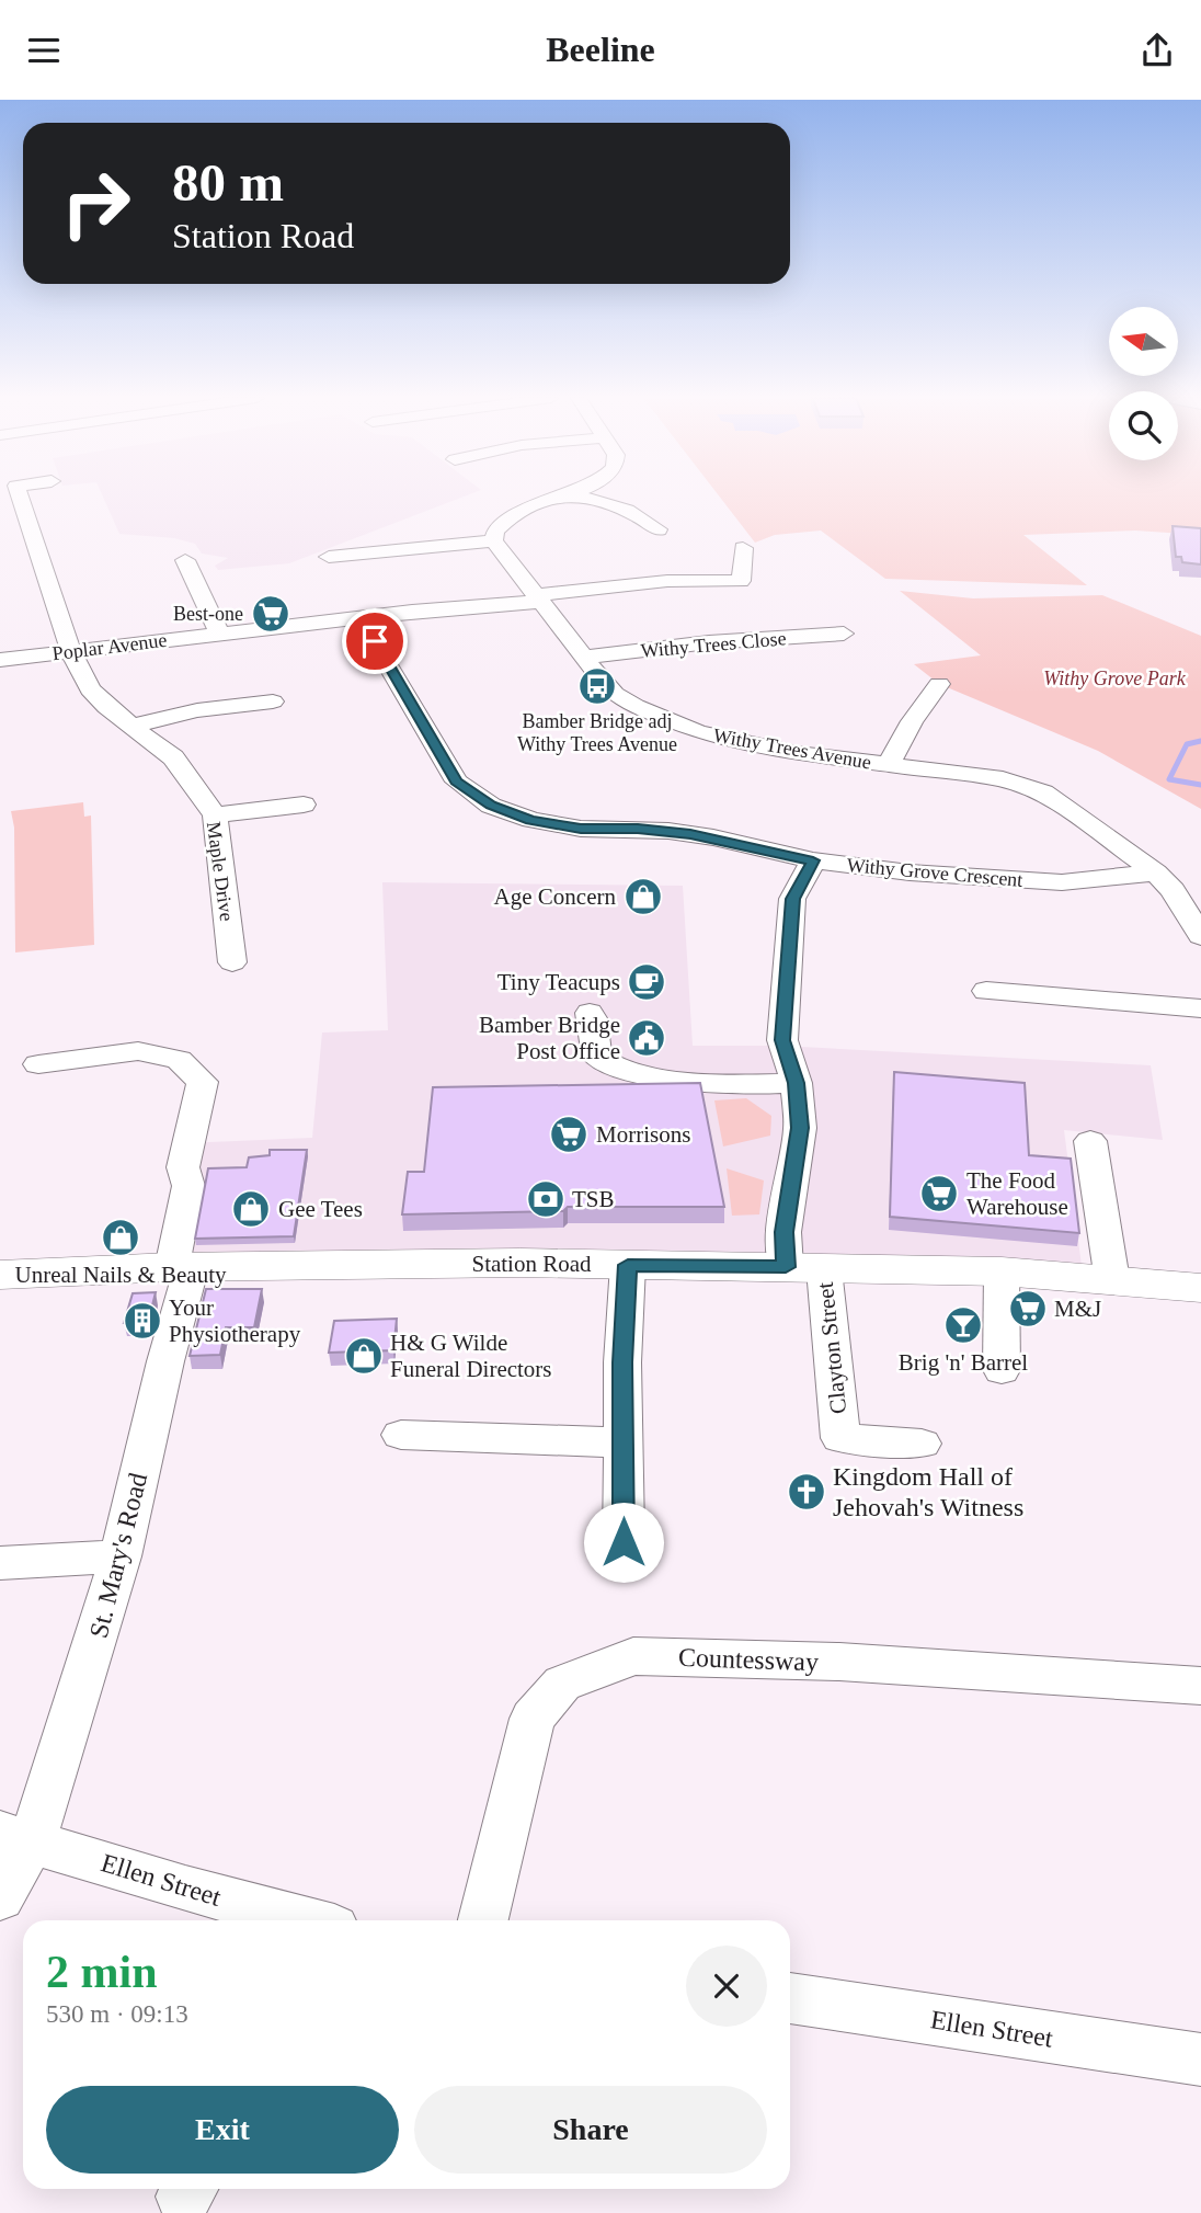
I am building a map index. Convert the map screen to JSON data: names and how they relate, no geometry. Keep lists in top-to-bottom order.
{
  "streets": {
    "main road": ["Station Road"],
    "street": [
      "Withy Trees Close",
      "Poplar Avenue",
      "Withy Trees Avenue",
      "Maple Drive",
      "Withy Grove Crescent",
      "Clayton Street",
      "St. Mary's Road",
      "Countessway",
      "Ellen Street"
    ]
  },
  "crossings": [
    ["Withy Trees Close", "Withy Trees Avenue"],
    ["Poplar Avenue", "Withy Trees Avenue"],
    ["Poplar Avenue", "Maple Drive"],
    ["Poplar Avenue", "Withy Grove Crescent"],
    ["Withy Trees Avenue", "Withy Grove Crescent"],
    ["Station Road", "Clayton Street"],
    ["Station Road", "St. Mary's Road"],
    ["St. Mary's Road", "Ellen Street"]
  ],
  "parks": ["Withy Grove Park"],
  "places": {
    "supermarket": [
      "Best-one",
      "Morrisons",
      "The Food Warehouse",
      "M&J"
    ],
    "bus stop": ["Bamber Bridge adj Withy Trees Avenue"],
    "shop": [
      "Age Concern",
      "Gee Tees",
      "Unreal Nails & Beauty",
      "H& G Wilde Funeral Directors"
    ],
    "cafe": ["Tiny Teacups"],
    "public building": ["Bamber Bridge Post Office"],
    "bank": ["TSB"],
    "building": ["Your Physiotherapy"],
    "bar": ["Brig 'n' Barrel"],
    "church": ["Kingdom Hall of Jehovah's Witness"]
  },
  "north": "left",
  "page": {
    "header": "Beeline",
    "turn": ["80 m", "Station Road"],
    "heading": ["2 min", "530 m · 09:13"],
    "buttons": ["Exit", "Share"]
  }
}
